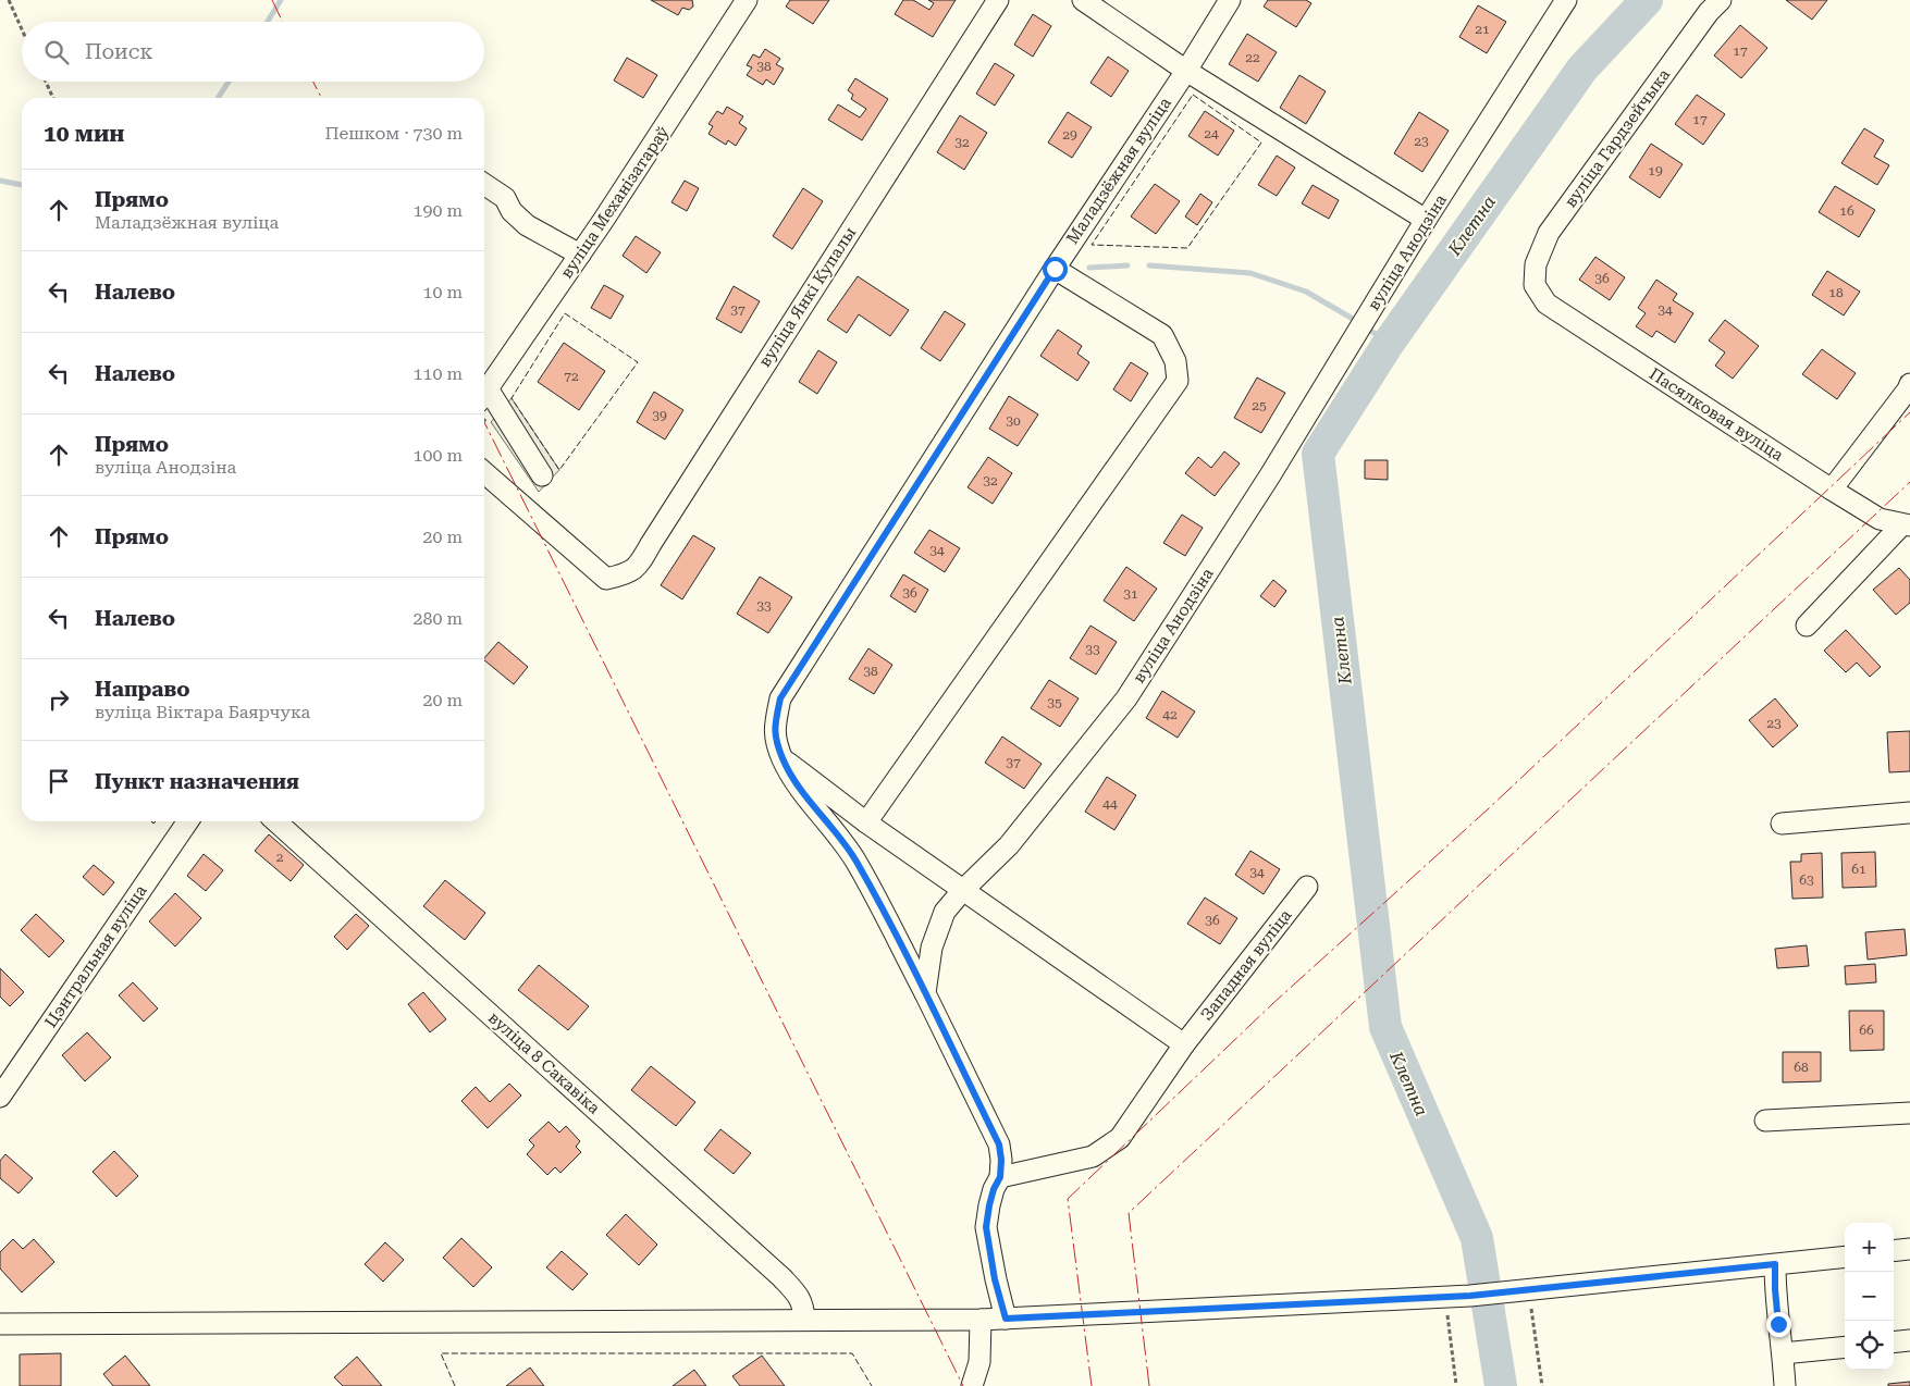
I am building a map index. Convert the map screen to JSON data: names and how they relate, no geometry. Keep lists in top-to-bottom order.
{
  "streets": {
    "street": [
      "вуліца Гардзейчыка",
      "Маладзёжная вуліца",
      "вуліца Механізатараў",
      "вуліца Анодзіна",
      "вуліца Янкі Купалы",
      "Пасялковая вуліца",
      "Цэнтральная вуліца",
      "Западная вуліца",
      "вуліца 8 Сакавіка"
    ]
  },
  "crossings": [
    ["вуліца Гардзейчыка", "Пасялковая вуліца"]
  ],
  "water": ["Клетна"],
  "house_numbers": [
    "21",
    "17",
    "22",
    "38",
    "17",
    "24",
    "29",
    "23",
    "32",
    "19",
    "16",
    "36",
    "18",
    "37",
    "34",
    "72",
    "25",
    "39",
    "30",
    "32",
    "34",
    "36",
    "31",
    "33",
    "33",
    "38",
    "35",
    "42",
    "23",
    "37",
    "44",
    "2",
    "61",
    "34",
    "63",
    "36",
    "66",
    "68"
  ],
  "page": {
    "search": "Поиск",
    "heading": ["10 мин", "Пешком · 730 m"],
    "list": [
      ["Прямо", "Маладзёжная вуліца", "190 m"],
      ["Налево", "10 m"],
      ["Налево", "110 m"],
      ["Прямо", "вуліца Анодзіна", "100 m"],
      ["Прямо", "20 m"],
      ["Налево", "280 m"],
      ["Направо", "вуліца Віктара Баярчука", "20 m"],
      "Пункт назначения"
    ],
    "map_buttons": ["+", "−"]
  }
}
